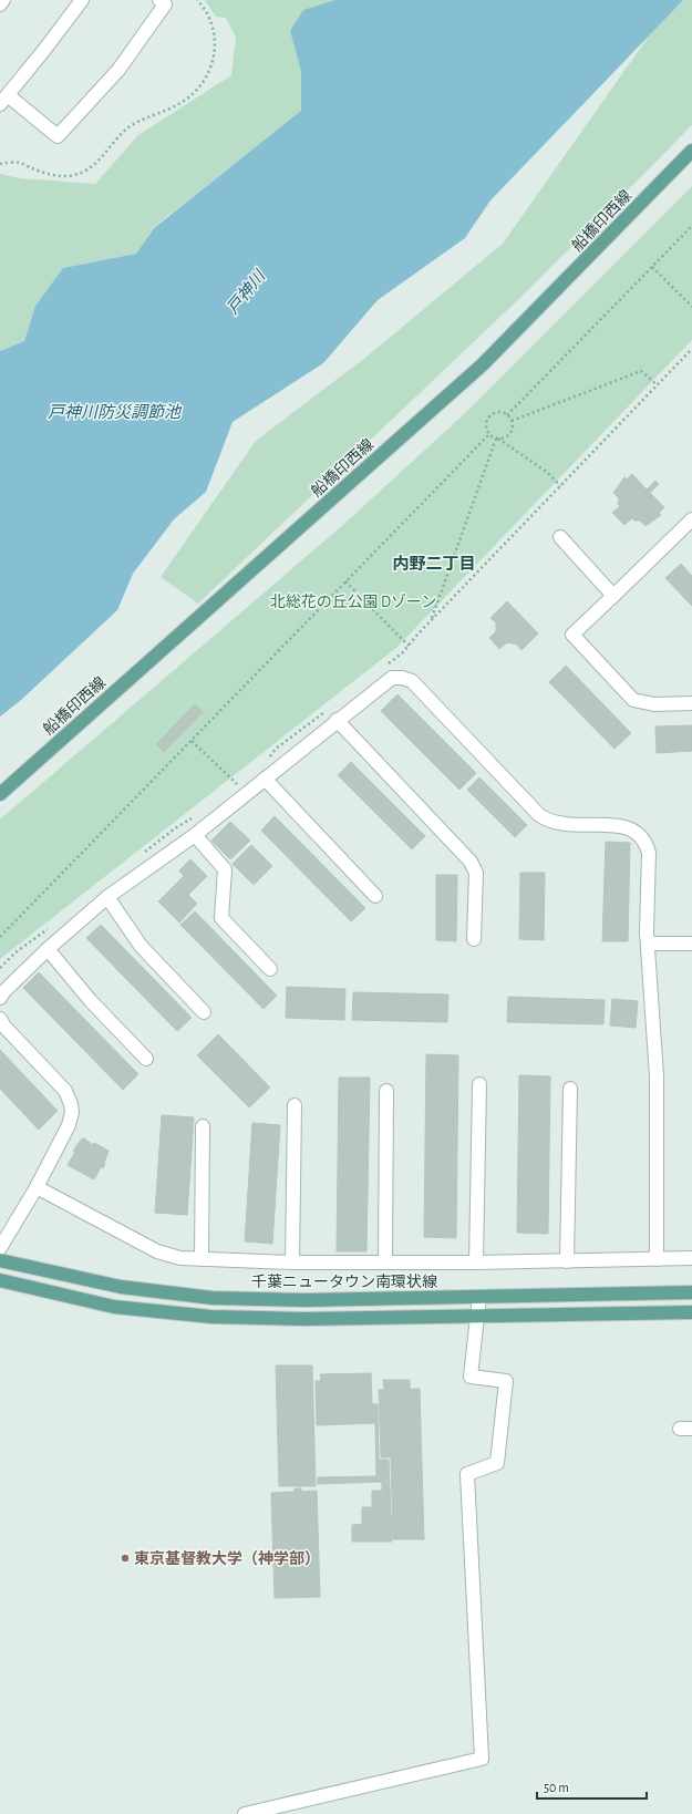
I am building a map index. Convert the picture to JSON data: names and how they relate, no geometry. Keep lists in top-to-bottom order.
{
  "streets": {
    "main road": ["船橋印西線", "千葉ニュータウン南環状線"]
  },
  "districts": ["内野二丁目"],
  "water": ["戸神川", "戸神川防災調節池"],
  "parks": ["北総花の丘公園 Dゾーン"],
  "places": ["東京基督教大学（神学部）"],
  "scale_bar": "50 m"
}
